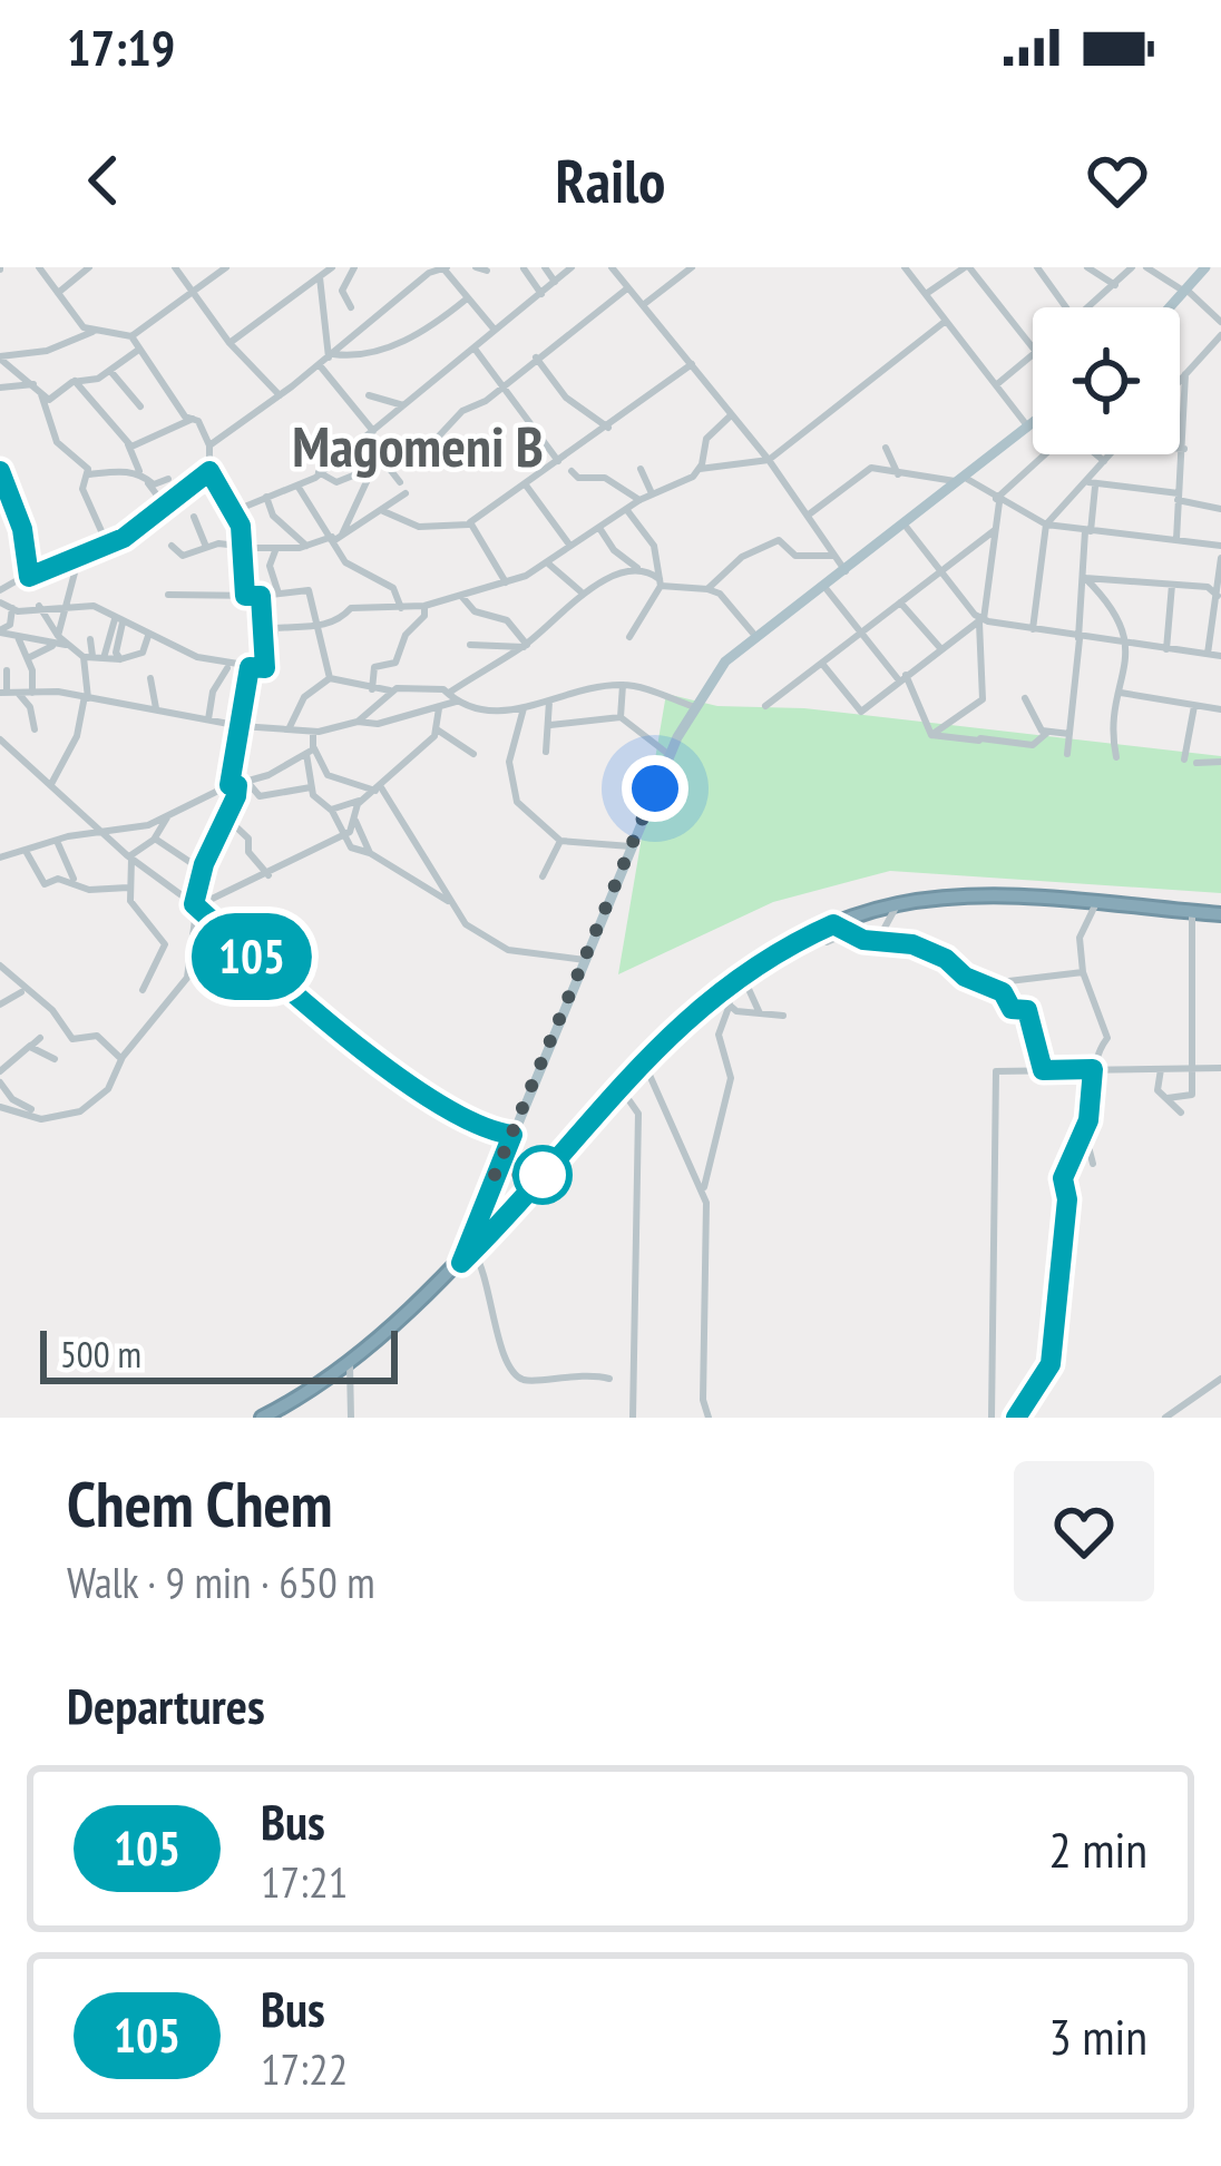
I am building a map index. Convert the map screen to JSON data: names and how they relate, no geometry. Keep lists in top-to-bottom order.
{
  "districts": ["Magomeni B"],
  "lines": ["bus line 105"],
  "scale_bar": "500 m",
  "page": {
    "status": "17:19",
    "header": "Railo",
    "on_map": "105",
    "scale": "500 m",
    "heading": [
      ["Chem Chem", "Walk · 9 min · 650 m"],
      "Departures"
    ],
    "list": [
      {
        "mark": "105",
        "name": "Bus",
        "note": "17:21",
        "value": "2 min"
      },
      {
        "mark": "105",
        "name": "Bus",
        "note": "17:22",
        "value": "3 min"
      }
    ]
  }
}
